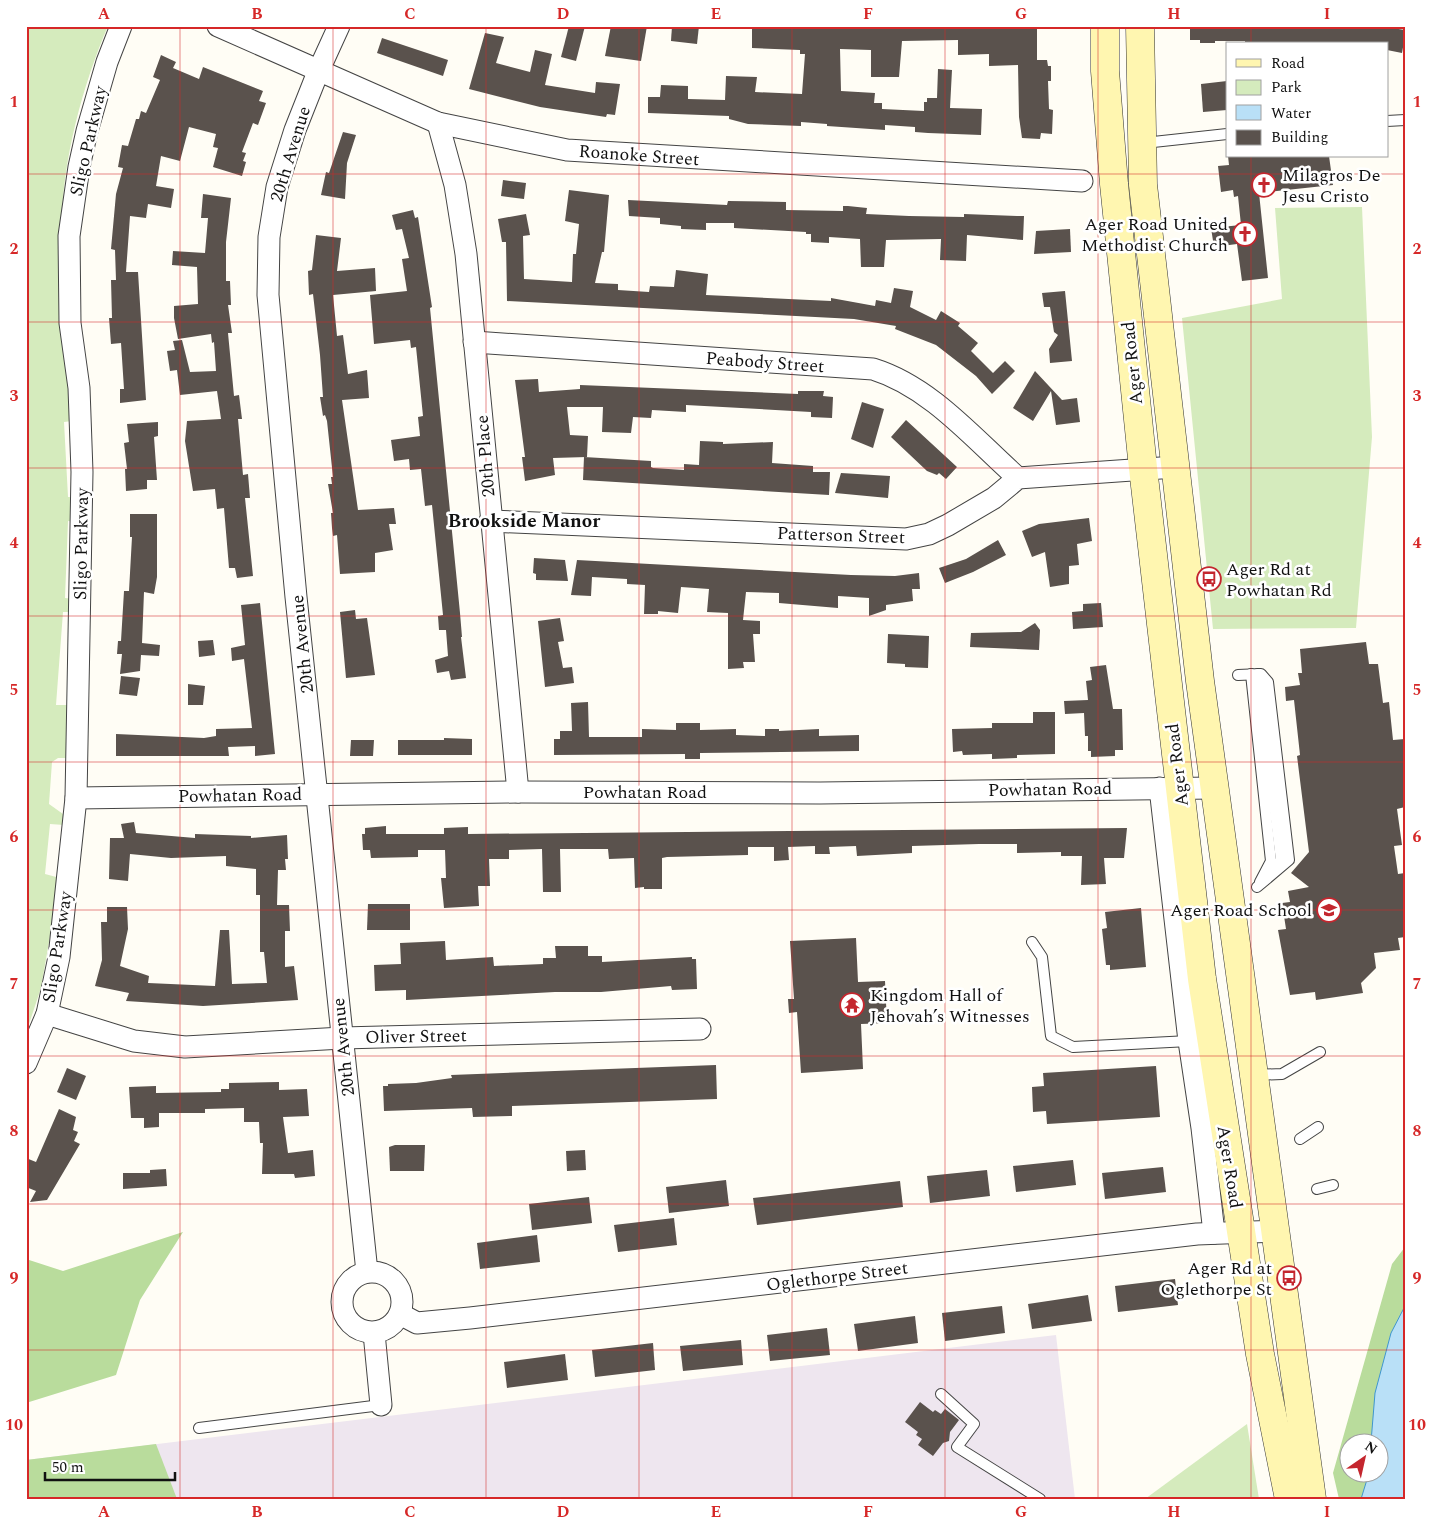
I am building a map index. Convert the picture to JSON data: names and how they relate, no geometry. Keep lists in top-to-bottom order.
{
  "streets": {
    "main road": ["Ager Road"],
    "street": [
      "Sligo Parkway",
      "20th Avenue",
      "Roanoke Street",
      "Peabody Street",
      "20th Place",
      "Patterson Street",
      "Powhatan Road",
      "Oliver Street",
      "Oglethorpe Street"
    ]
  },
  "crossings": [
    ["Sligo Parkway", "Powhatan Road"],
    ["Sligo Parkway", "Oliver Street"],
    ["20th Avenue", "Roanoke Street"],
    ["20th Avenue", "Powhatan Road"],
    ["20th Avenue", "Oliver Street"],
    ["20th Avenue", "Oglethorpe Street"],
    ["Roanoke Street", "20th Place"],
    ["Peabody Street", "20th Place"],
    ["Peabody Street", "Patterson Street"],
    ["Ager Road", "Powhatan Road"],
    ["Ager Road", "Oglethorpe Street"],
    ["20th Place", "Patterson Street"],
    ["20th Place", "Powhatan Road"]
  ],
  "districts": ["Brookside Manor"],
  "places": {
    "church": ["Milagros De Jesu Cristo", "Ager Road United Methodist Church"],
    "bus stop": ["Ager Rd at Powhatan Rd", "Ager Rd at Oglethorpe St"],
    "school or university": ["Ager Road School"],
    "temple": ["Kingdom Hall of Jehovah’s Witnesses"]
  },
  "legend": [
    "Road",
    "Park",
    "Water",
    "Building"
  ],
  "scale_bar": "50 m",
  "north": "top right",
  "grid": {
    "columns": [
      "A",
      "B",
      "C",
      "D",
      "E",
      "F",
      "G",
      "H",
      "I"
    ],
    "rows": [
      "1",
      "2",
      "3",
      "4",
      "5",
      "6",
      "7",
      "8",
      "9",
      "10"
    ]
  }
}
